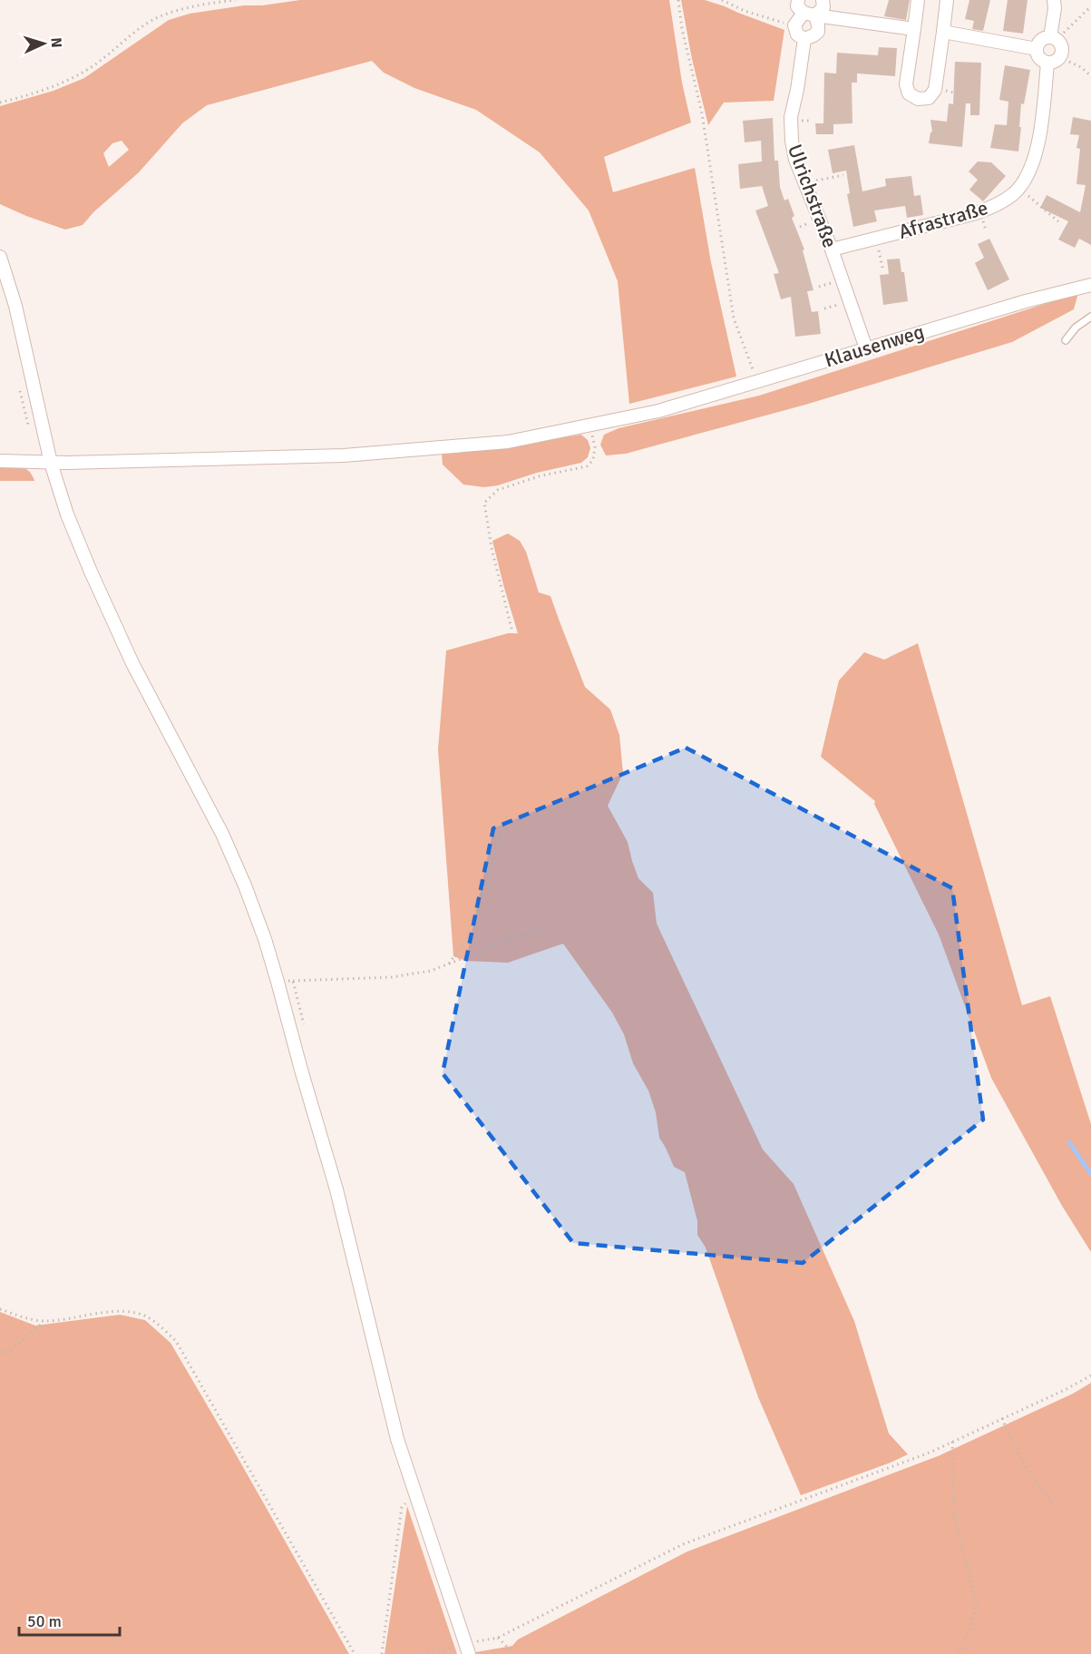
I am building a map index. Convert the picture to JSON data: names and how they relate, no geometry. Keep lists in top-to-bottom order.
{
  "streets": {
    "street": ["Ulrichstraße", "Afrastraße", "Klausenweg"]
  },
  "crossings": [
    ["Ulrichstraße", "Afrastraße"],
    ["Ulrichstraße", "Klausenweg"]
  ],
  "scale_bar": "50 m",
  "north": "right"
}
